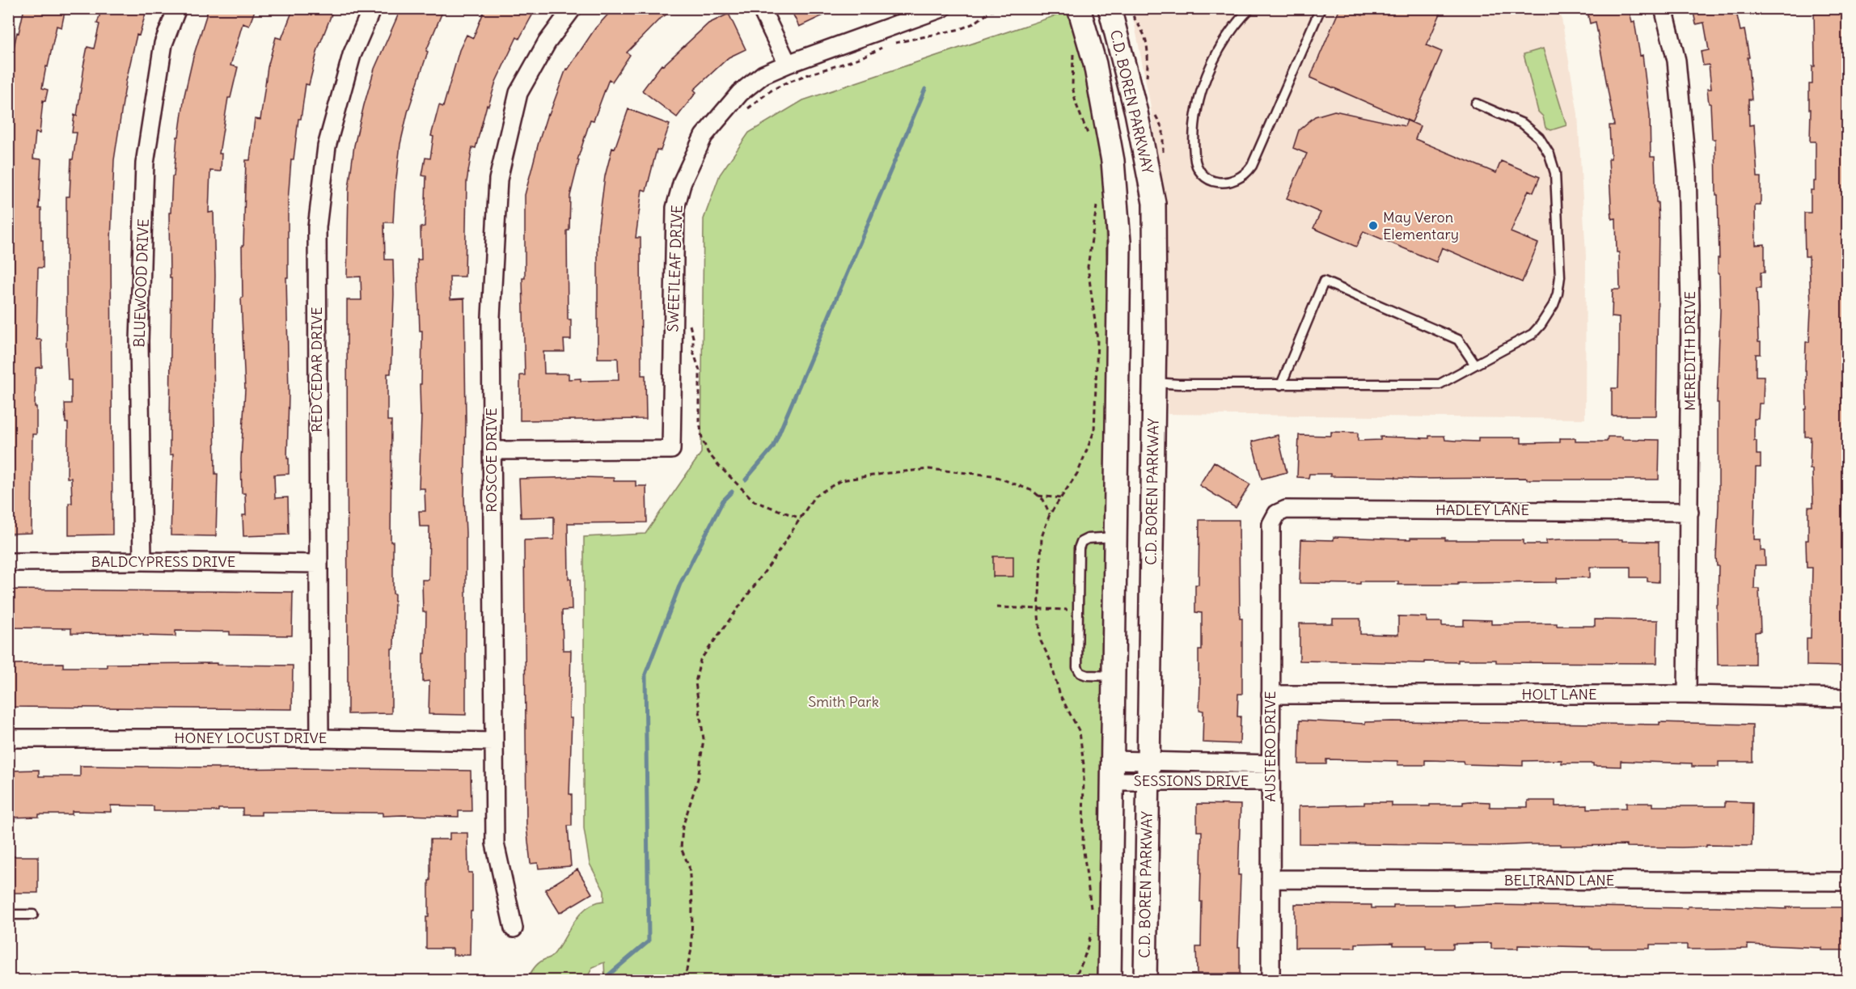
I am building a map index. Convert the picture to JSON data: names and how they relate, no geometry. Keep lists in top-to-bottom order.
{
  "streets": {
    "street": [
      "C.D. BOREN PARKWAY",
      "SWEETLEAF DRIVE",
      "BLUEWOOD DRIVE",
      "MEREDITH DRIVE",
      "RED CEDAR DRIVE",
      "ROSCOE DRIVE",
      "HADLEY LANE",
      "BALDCYPRESS DRIVE",
      "HOLT LANE",
      "HONEY LOCUST DRIVE",
      "AUSTERO DRIVE",
      "SESSIONS DRIVE",
      "BELTRAND LANE"
    ]
  },
  "crossings": [
    ["C.D. BOREN PARKWAY", "SESSIONS DRIVE"],
    ["SWEETLEAF DRIVE", "ROSCOE DRIVE"],
    ["BLUEWOOD DRIVE", "BALDCYPRESS DRIVE"],
    ["MEREDITH DRIVE", "HADLEY LANE"],
    ["MEREDITH DRIVE", "HOLT LANE"],
    ["RED CEDAR DRIVE", "BALDCYPRESS DRIVE"],
    ["RED CEDAR DRIVE", "HONEY LOCUST DRIVE"],
    ["ROSCOE DRIVE", "HONEY LOCUST DRIVE"],
    ["HADLEY LANE", "AUSTERO DRIVE"],
    ["HOLT LANE", "AUSTERO DRIVE"],
    ["AUSTERO DRIVE", "SESSIONS DRIVE"],
    ["AUSTERO DRIVE", "BELTRAND LANE"]
  ],
  "parks": ["Smith Park"],
  "places": ["May Veron Elementary"]
}
